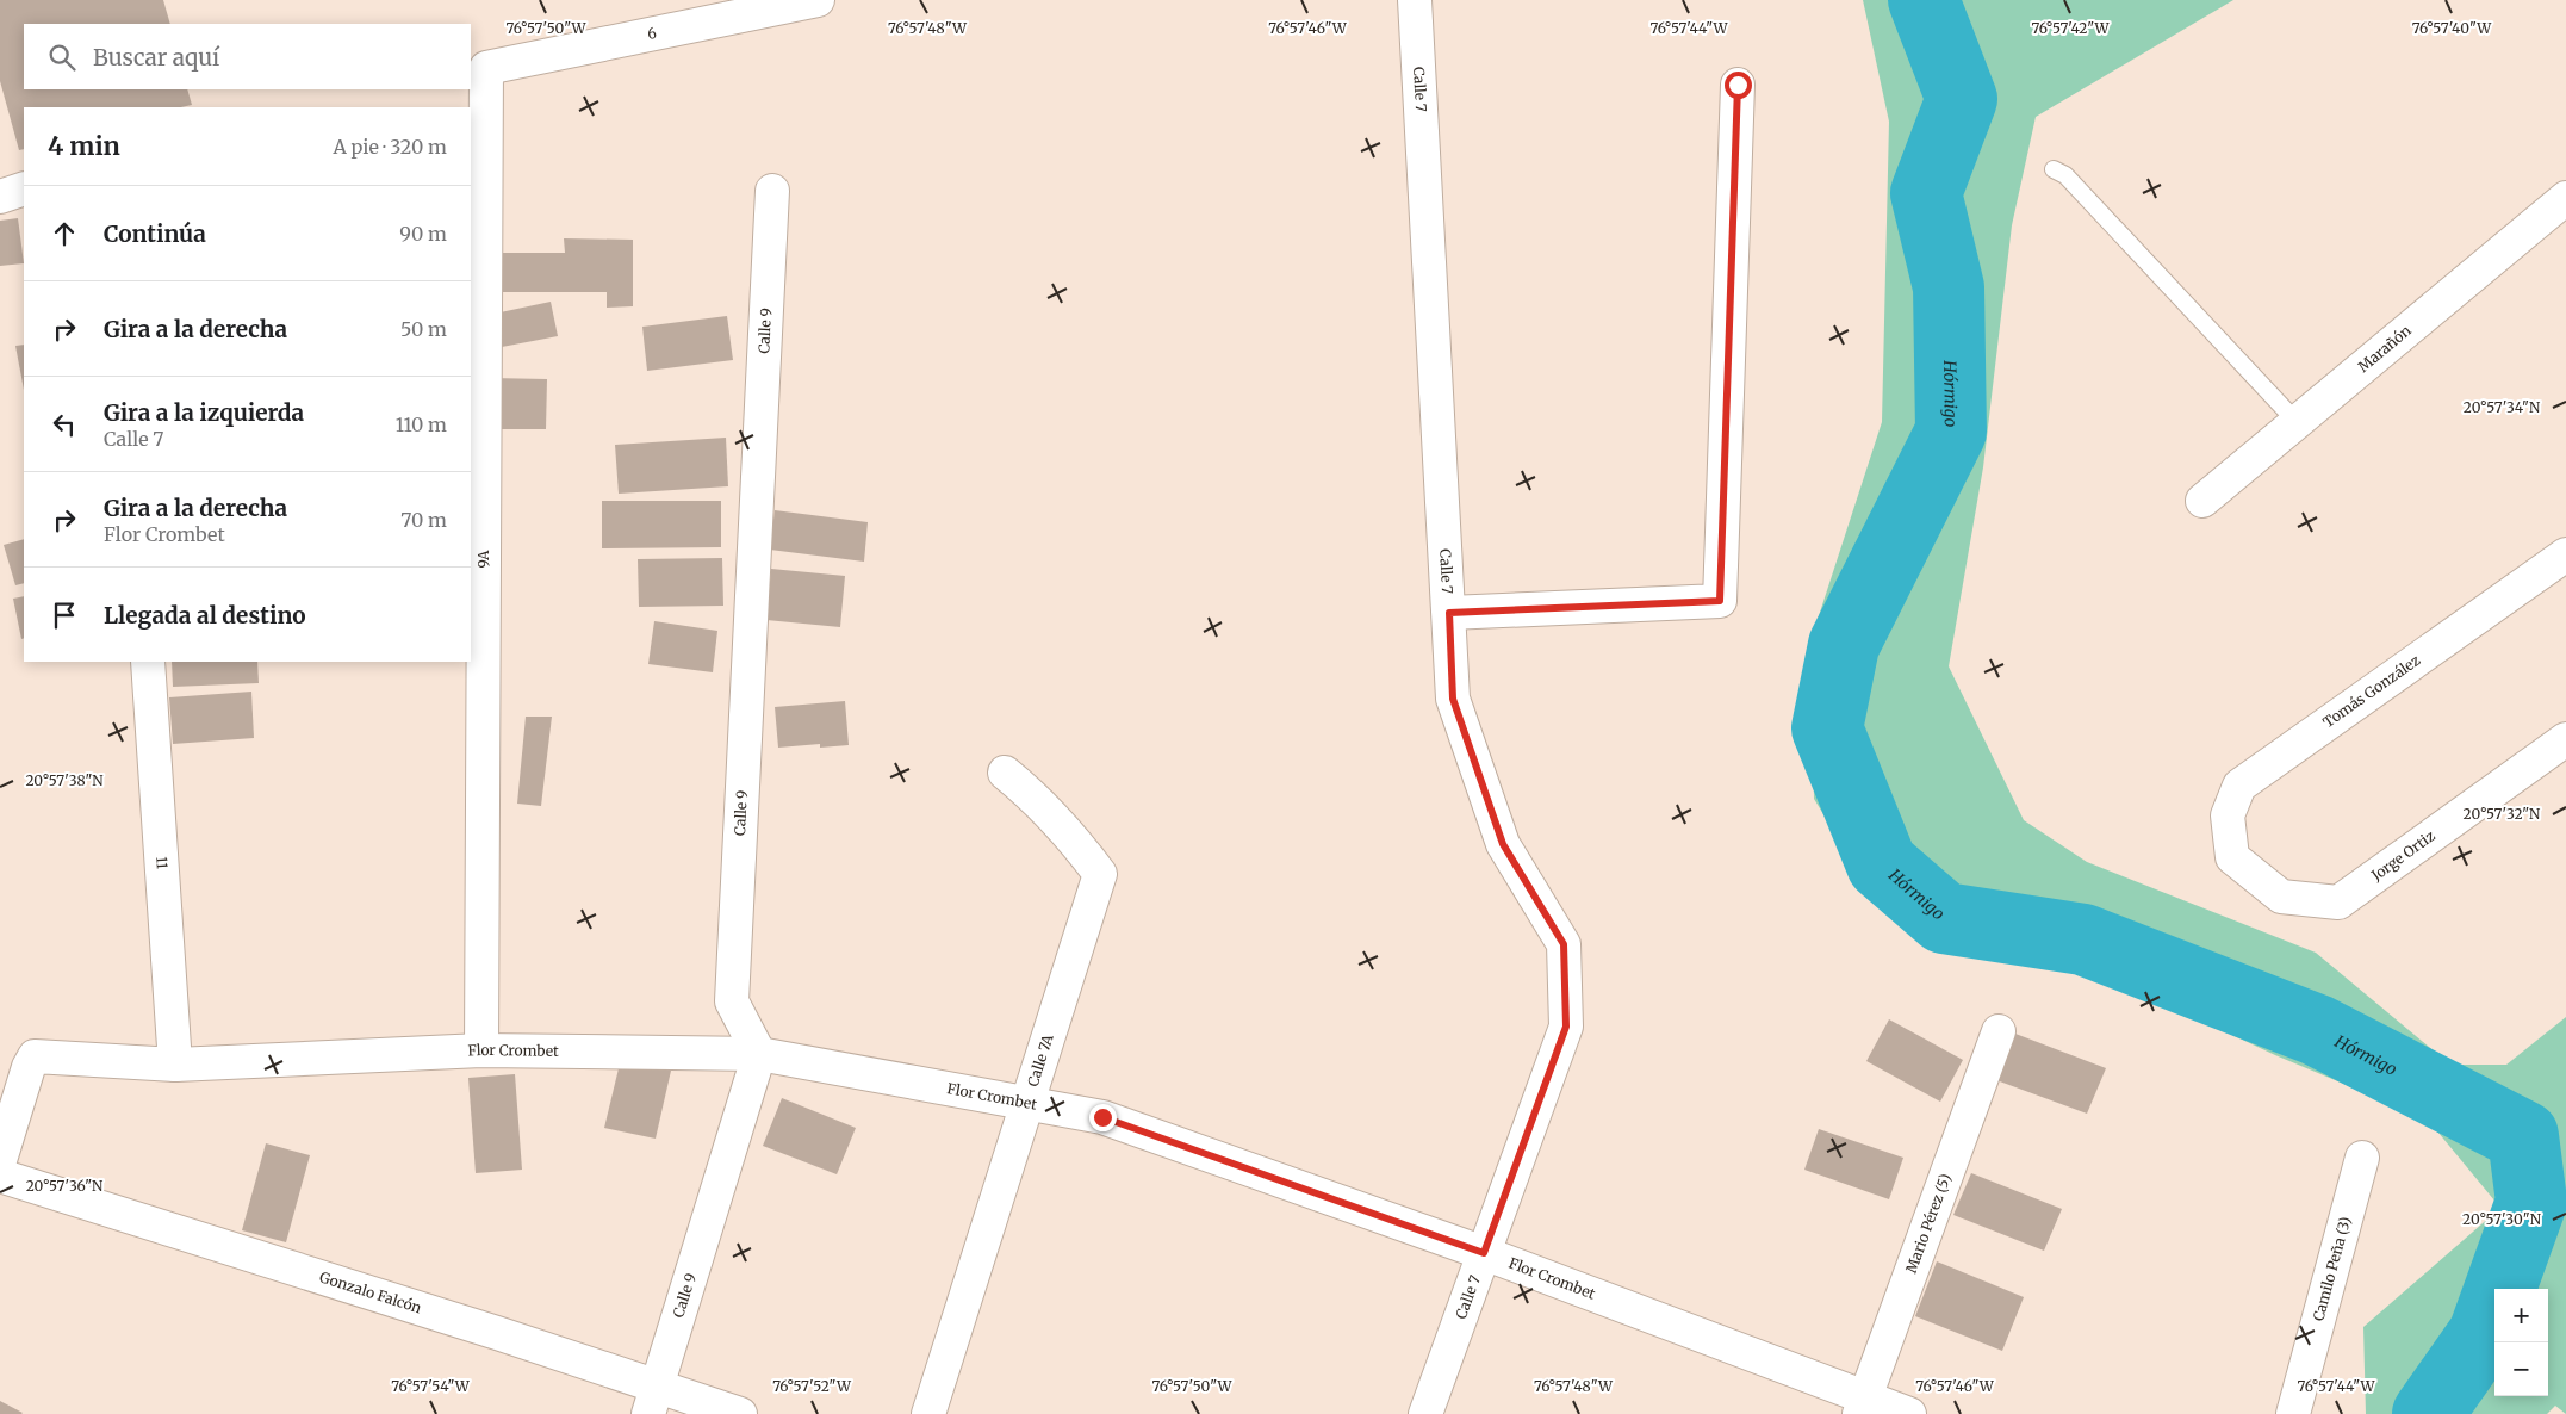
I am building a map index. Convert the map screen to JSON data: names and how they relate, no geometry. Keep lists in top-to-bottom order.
{
  "streets": {
    "street": [
      "6",
      "Calle 7",
      "Calle 9",
      "Marañón",
      "9A",
      "Tomás González",
      "Jorge Ortiz",
      "11",
      "Flor Crombet",
      "Calle 7A",
      "Mario Pérez (5)",
      "Camilo Peña (3)",
      "Gonzalo Falcón"
    ]
  },
  "crossings": [
    ["6", "9A"],
    ["Calle 7", "Flor Crombet"],
    ["Calle 9", "Flor Crombet"],
    ["Calle 9", "Gonzalo Falcón"],
    ["9A", "Flor Crombet"],
    ["Tomás González", "Jorge Ortiz"],
    ["11", "Flor Crombet"],
    ["Flor Crombet", "Calle 7A"],
    ["Flor Crombet", "Mario Pérez (5)"]
  ],
  "water": ["Hórmigo"],
  "page": {
    "search": "Buscar aquí",
    "heading": ["4 min", "A pie · 320 m"],
    "list": [
      ["Continúa", "90 m"],
      ["Gira a la derecha", "50 m"],
      ["Gira a la izquierda", "Calle 7", "110 m"],
      ["Gira a la derecha", "Flor Crombet", "70 m"],
      "Llegada al destino"
    ],
    "map_buttons": ["+", "−"]
  },
  "coordinates": [
    "76°57'50\"W",
    "76°57'48\"W",
    "76°57'44\"W",
    "76°57'42\"W",
    "76°57'40\"W",
    "76°57'46\"W",
    "20°57'34\"N",
    "20°57'38\"N",
    "20°57'32\"N",
    "20°57'36\"N",
    "20°57'30\"N",
    "76°57'54\"W",
    "76°57'52\"W"
  ]
}
